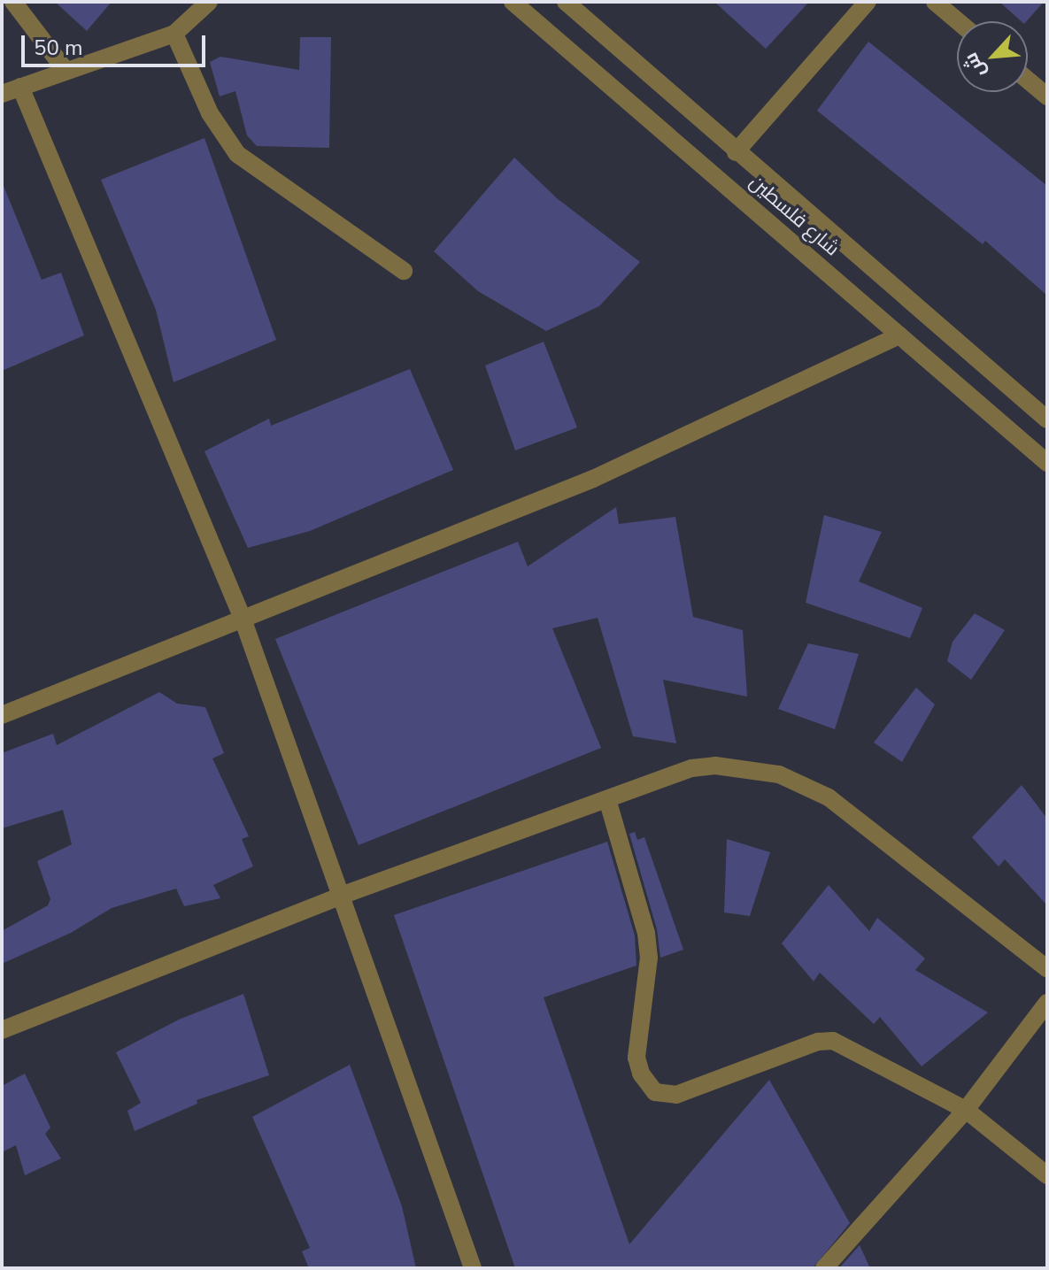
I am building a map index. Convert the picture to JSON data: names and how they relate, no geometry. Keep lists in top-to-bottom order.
{
  "streets": {
    "street": ["شارع فلسطين"]
  },
  "scale_bar": "50 m",
  "north": "bottom left"
}
